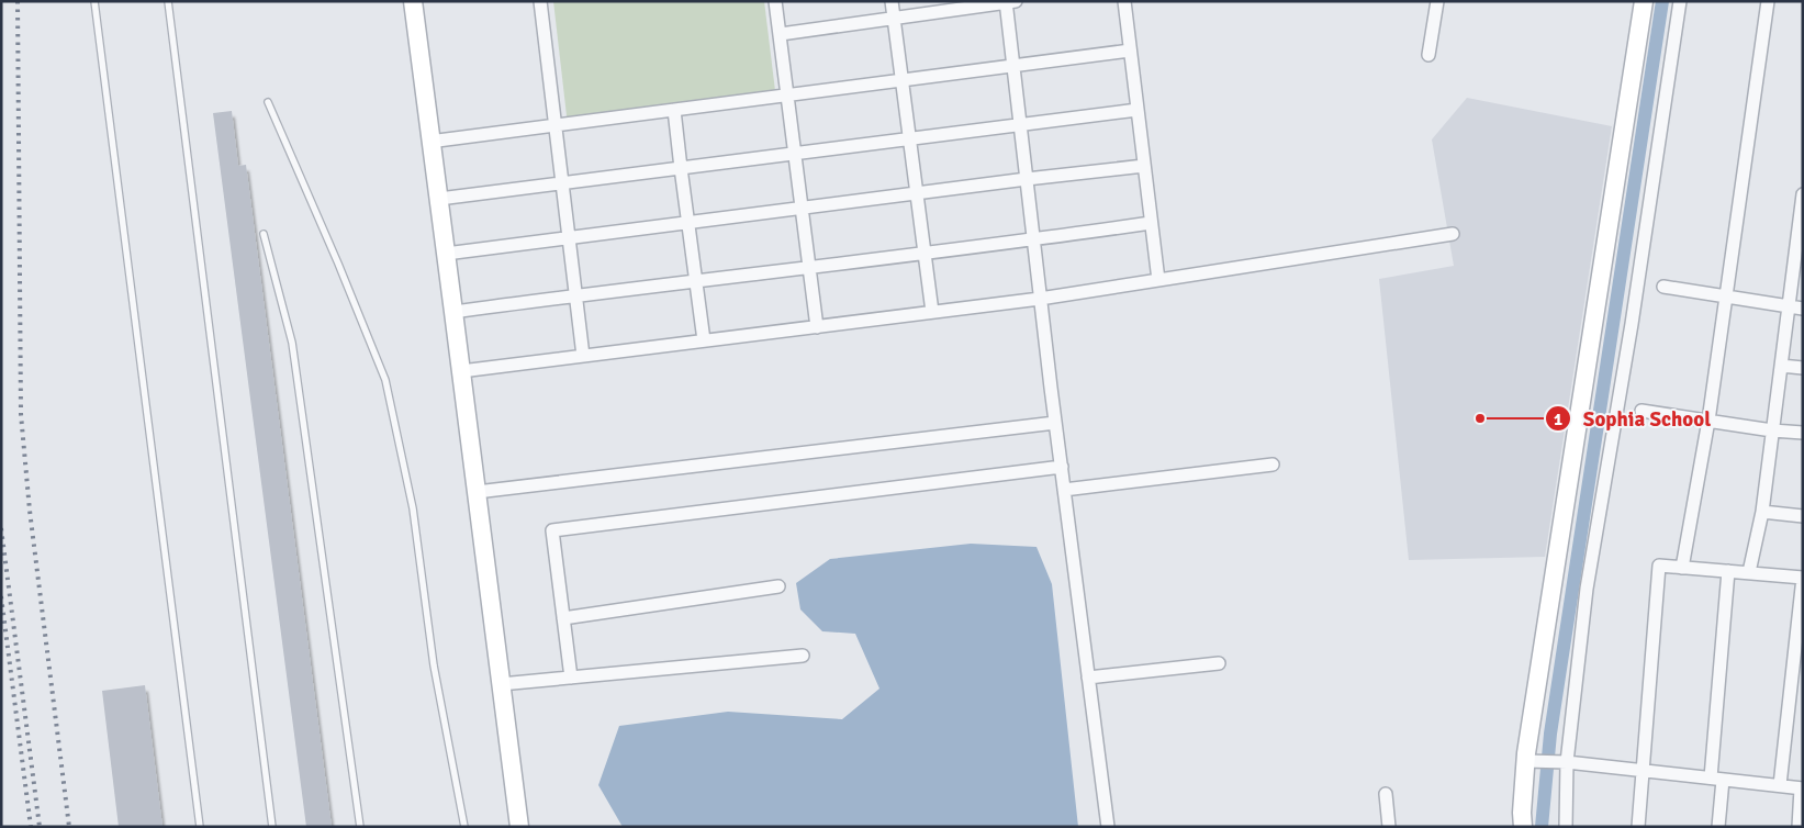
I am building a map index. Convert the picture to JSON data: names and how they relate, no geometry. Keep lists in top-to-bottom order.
{
  "places": ["Sophia School"]
}
